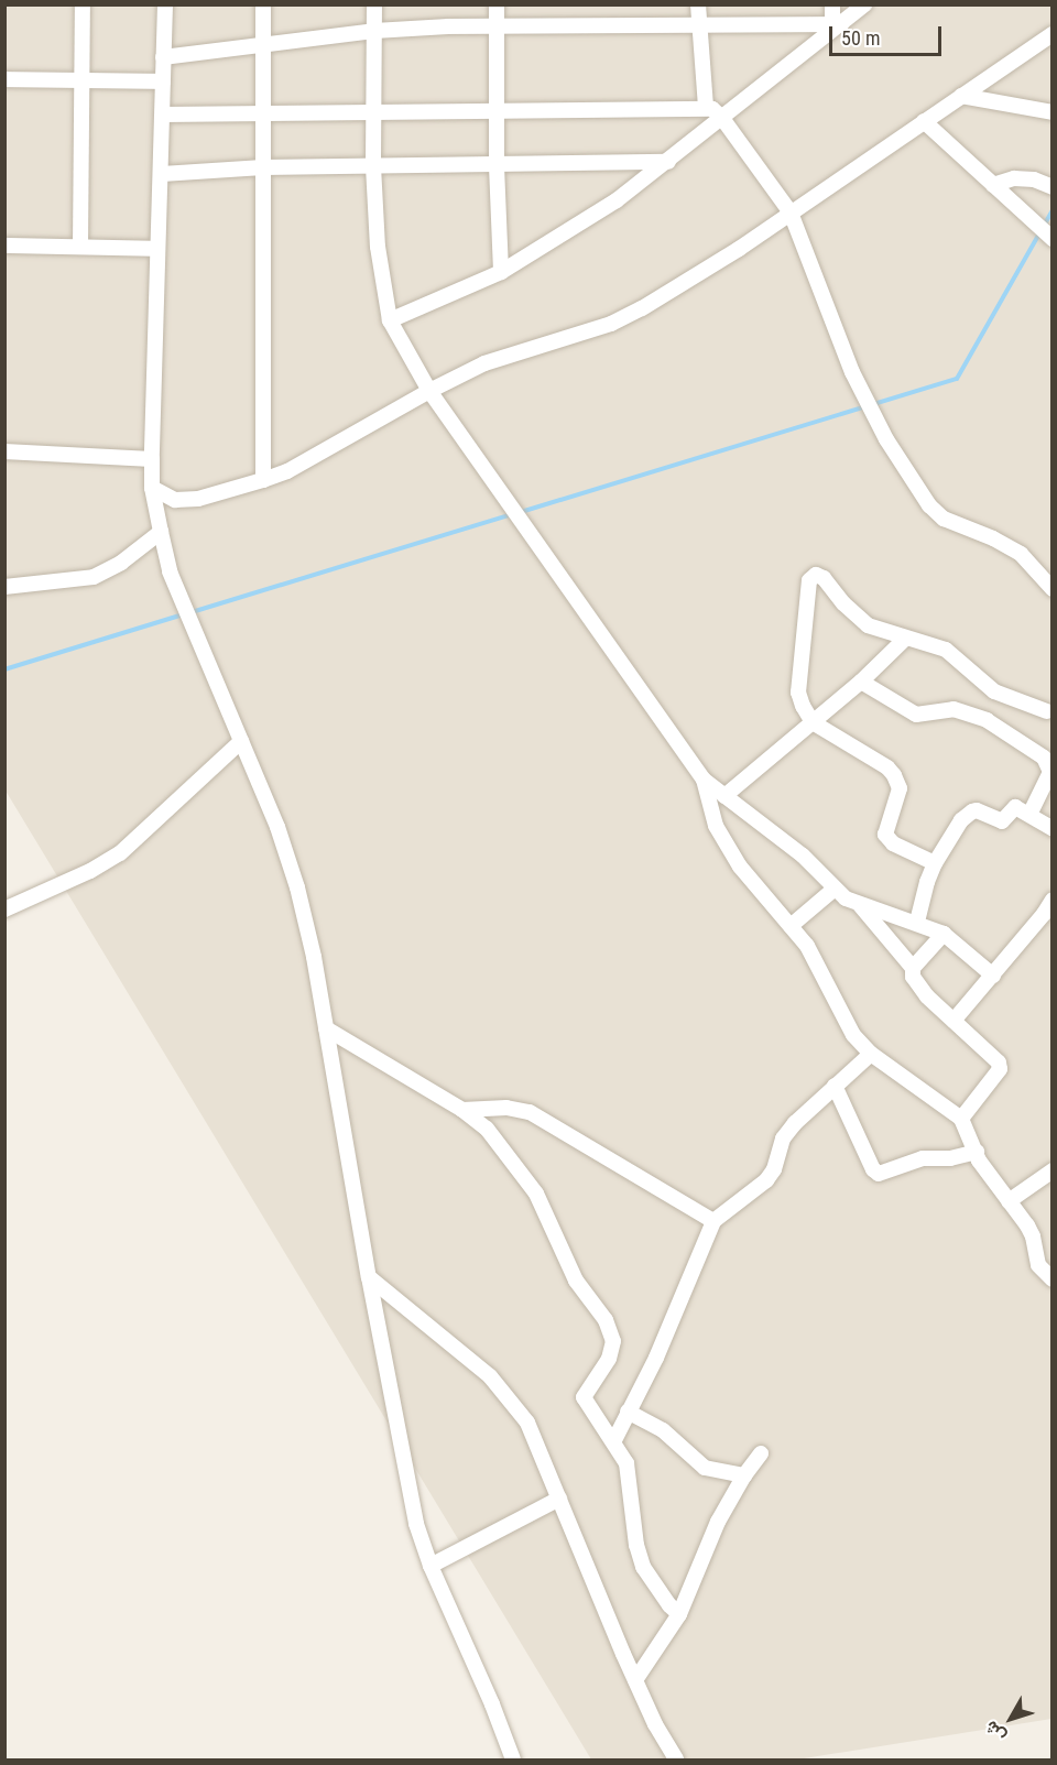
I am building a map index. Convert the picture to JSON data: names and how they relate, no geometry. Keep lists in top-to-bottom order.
{
  "scale_bar": "50 m",
  "north": "bottom left"
}
